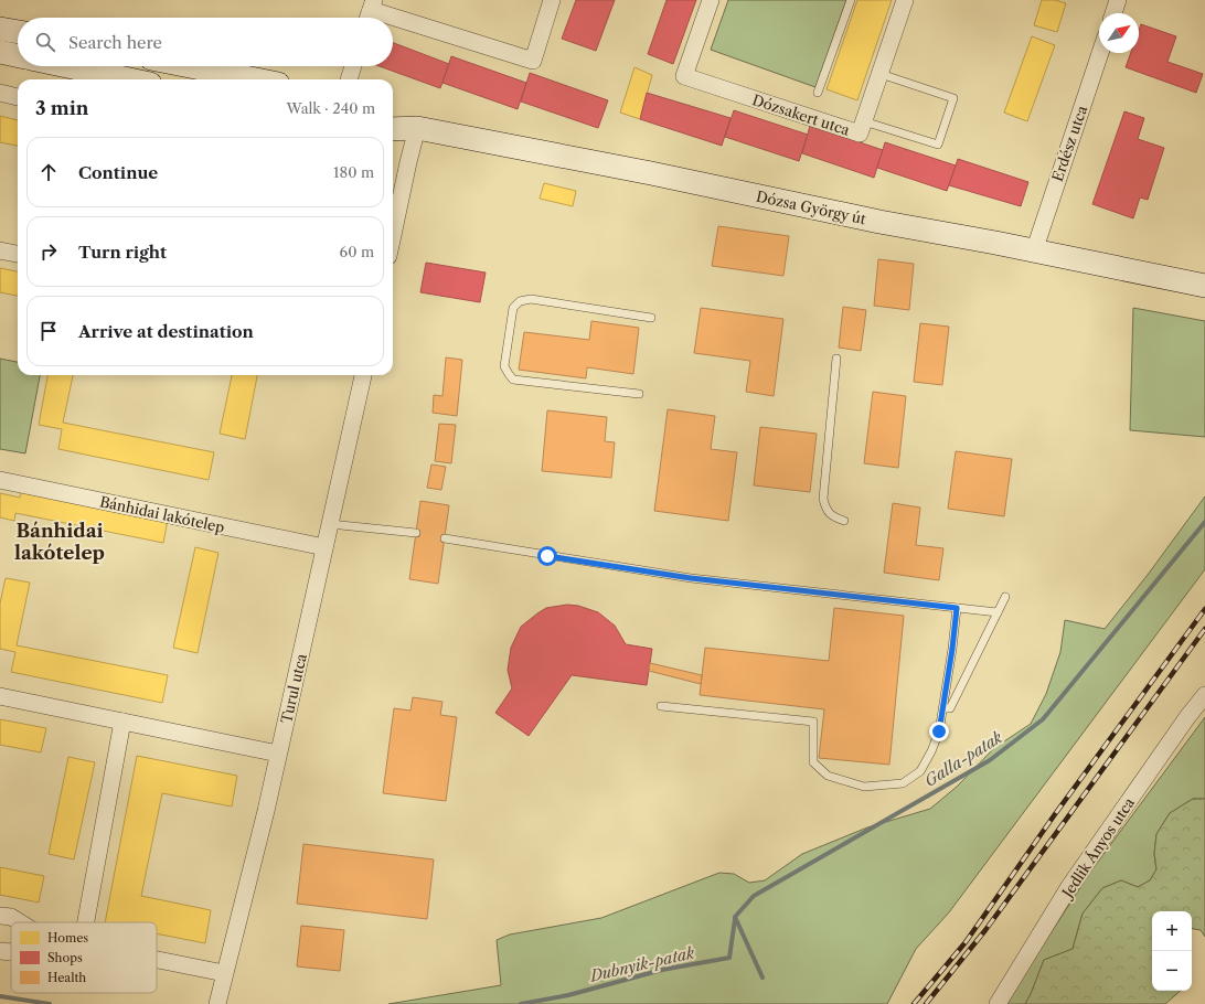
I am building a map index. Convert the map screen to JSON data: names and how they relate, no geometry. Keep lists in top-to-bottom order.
{
  "streets": {
    "street": [
      "Dózsakert utca",
      "Erdész utca",
      "Dózsa György út",
      "Bánhidai lakótelep",
      "Turul utca",
      "Jedlik Ányos utca"
    ]
  },
  "crossings": [
    ["Erdész utca", "Dózsa György út"],
    ["Bánhidai lakótelep", "Turul utca"]
  ],
  "districts": ["Bánhidai lakótelep"],
  "water": ["Galla-patak", "Dubnyik-patak"],
  "legend": ["Homes", "Shops", "Health"],
  "north": "top right",
  "page": {
    "search": "Search here",
    "heading": ["3 min", "Walk · 240 m"],
    "list": [
      ["Continue", "180 m"],
      ["Turn right", "60 m"],
      "Arrive at destination"
    ],
    "map_buttons": ["+", "−"]
  }
}
